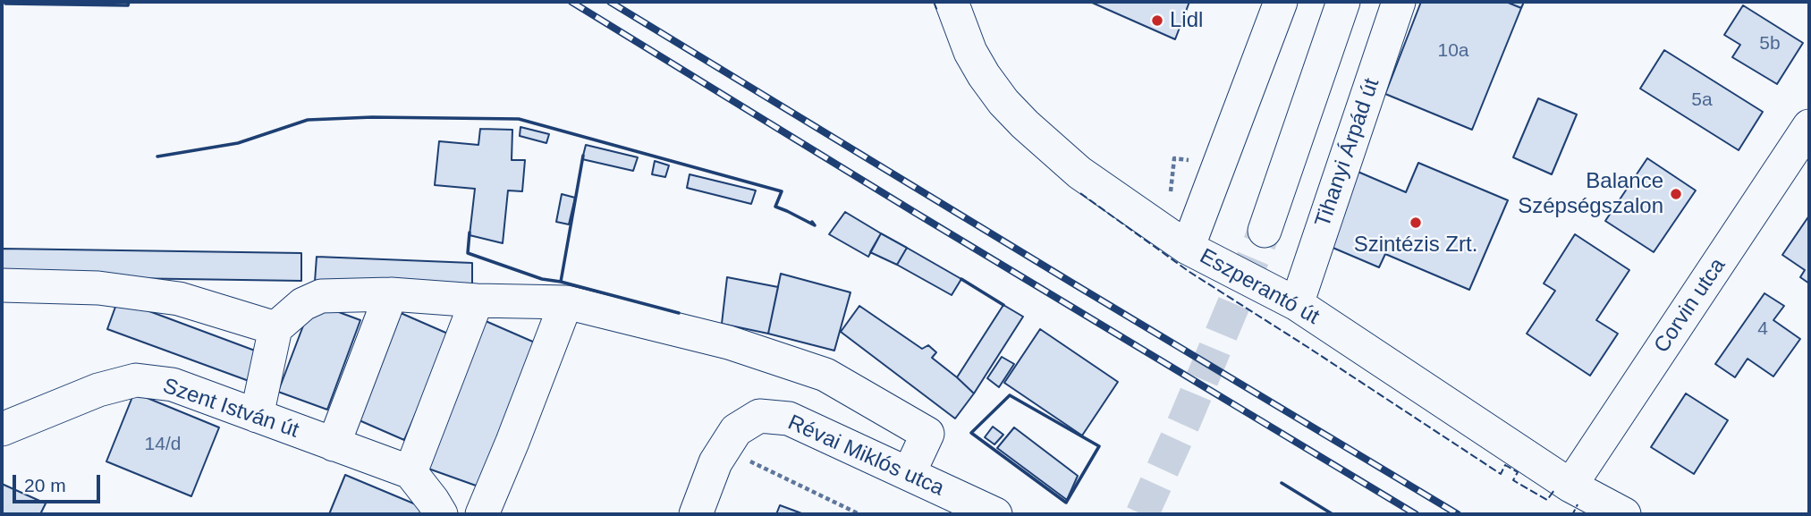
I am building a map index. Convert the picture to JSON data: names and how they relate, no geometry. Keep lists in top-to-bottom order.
{
  "streets": {
    "street": [
      "Tihanyi Árpád út",
      "Eszperantó út",
      "Corvin utca",
      "Szent István út",
      "Révai Miklós utca"
    ]
  },
  "crossings": [
    ["Tihanyi Árpád út", "Eszperantó út"],
    ["Eszperantó út", "Corvin utca"]
  ],
  "places": ["Lidl", "Balance Szépségszalon", "Szintézis Zrt."],
  "house_numbers": [
    "5b",
    "10a",
    "5a",
    "4",
    "14/d"
  ],
  "scale_bar": "20 m"
}
